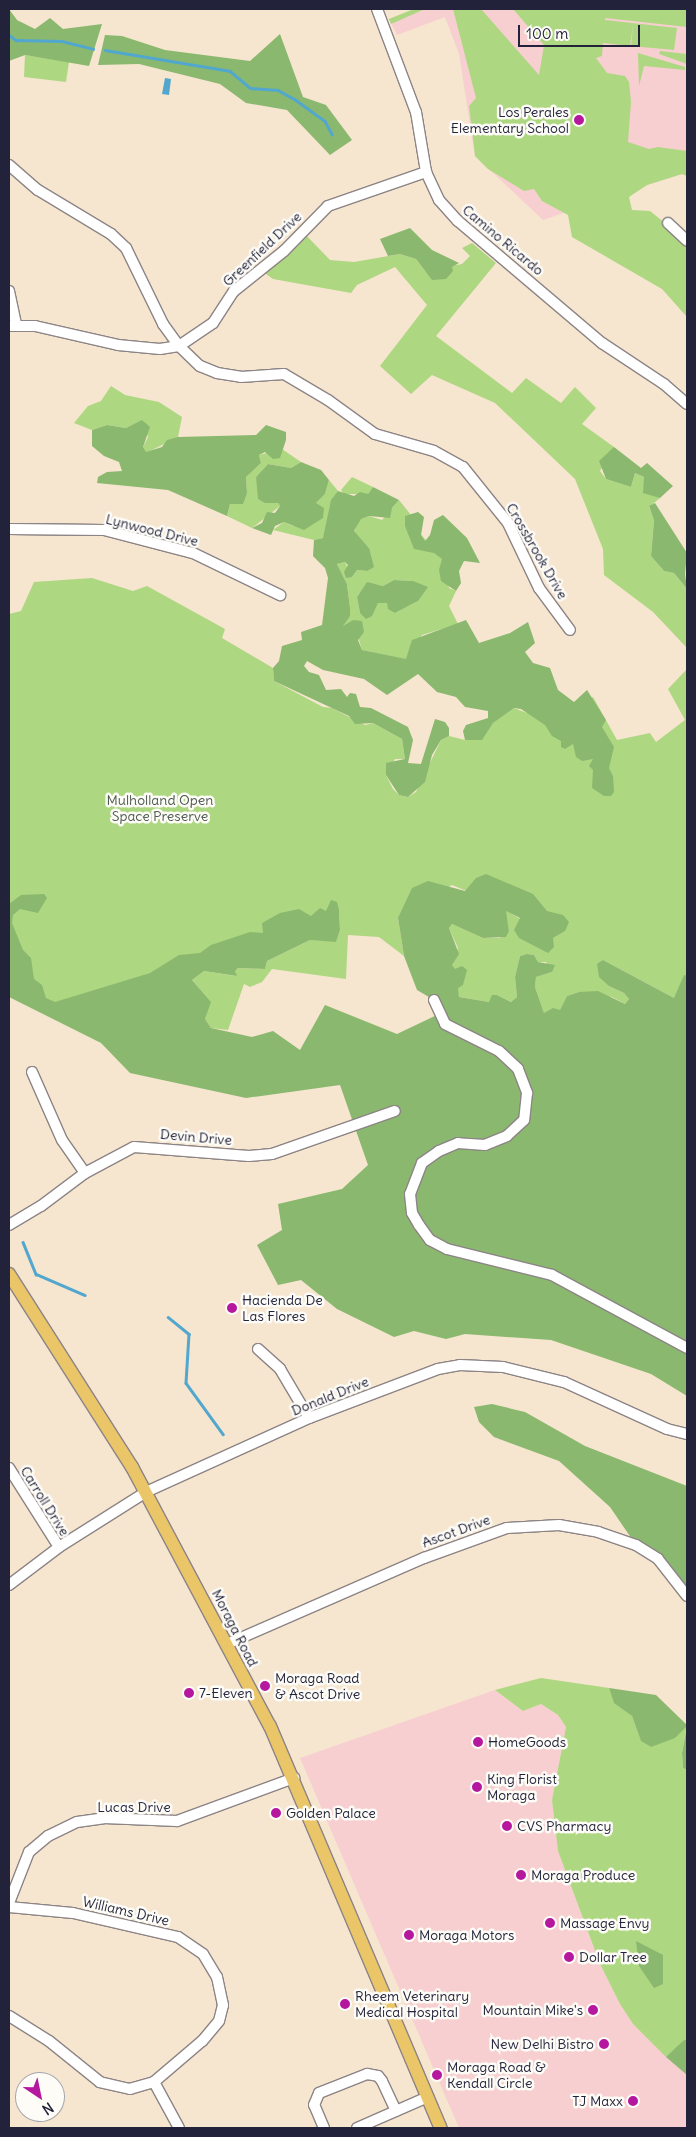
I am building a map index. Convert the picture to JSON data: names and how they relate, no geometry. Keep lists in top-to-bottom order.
{
  "streets": {
    "main road": ["Moraga Road"],
    "street": [
      "Camino Ricardo",
      "Greenfield Drive",
      "Lynwood Drive",
      "Crossbrook Drive",
      "Devin Drive",
      "Donald Drive",
      "Carroll Drive",
      "Ascot Drive",
      "Lucas Drive",
      "Williams Drive"
    ]
  },
  "crossings": [
    ["Camino Ricardo", "Greenfield Drive"],
    ["Greenfield Drive", "Crossbrook Drive"],
    ["Donald Drive", "Carroll Drive"],
    ["Donald Drive", "Moraga Road"],
    ["Ascot Drive", "Moraga Road"],
    ["Moraga Road", "Lucas Drive"]
  ],
  "parks": ["Mulholland Open Space Preserve"],
  "places": [
    "Los Perales Elementary School",
    "Hacienda De Las Flores",
    "Moraga Road & Ascot Drive",
    "7-Eleven",
    "HomeGoods",
    "King Florist Moraga",
    "Golden Palace",
    "CVS Pharmacy",
    "Moraga Produce",
    "Massage Envy",
    "Moraga Motors",
    "Dollar Tree",
    "Rheem Veterinary Medical Hospital",
    "Mountain Mike's",
    "New Delhi Bistro",
    "Moraga Road & Kendall Circle",
    "TJ Maxx"
  ],
  "scale_bar": "100 m",
  "north": "bottom right"
}
